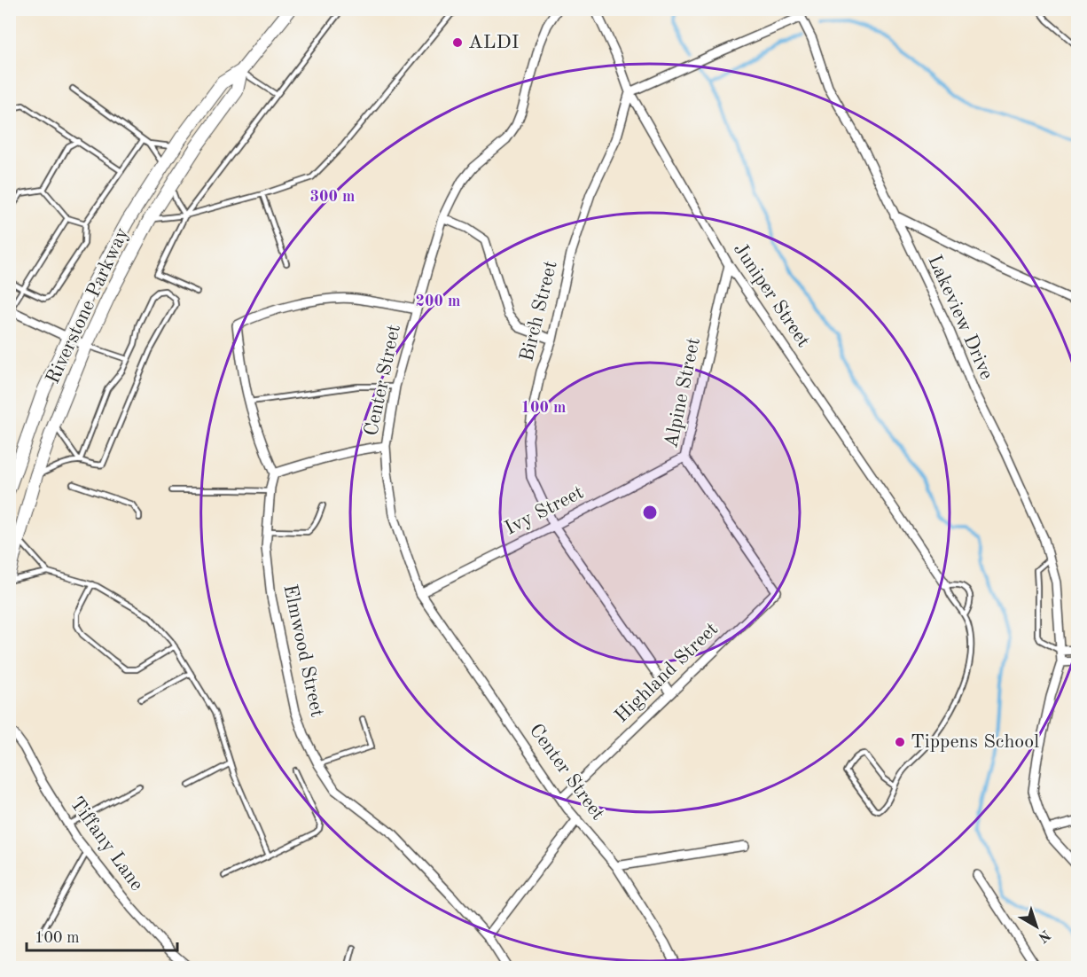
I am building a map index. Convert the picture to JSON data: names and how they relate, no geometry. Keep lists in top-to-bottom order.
{
  "streets": {
    "main road": ["Riverstone Parkway"],
    "street": [
      "Juniper Street",
      "Birch Street",
      "Lakeview Drive",
      "Center Street",
      "Alpine Street",
      "Ivy Street",
      "Elmwood Street",
      "Highland Street",
      "Tiffany Lane"
    ]
  },
  "crossings": [
    ["Juniper Street", "Birch Street"],
    ["Juniper Street", "Alpine Street"],
    ["Birch Street", "Ivy Street"],
    ["Birch Street", "Highland Street"],
    ["Center Street", "Ivy Street"],
    ["Center Street", "Highland Street"],
    ["Alpine Street", "Ivy Street"],
    ["Alpine Street", "Highland Street"]
  ],
  "places": ["ALDI", "Tippens School"],
  "scale_bar": "100 m",
  "north": "bottom right",
  "rings": ["300 m", "200 m", "100 m"]
}
